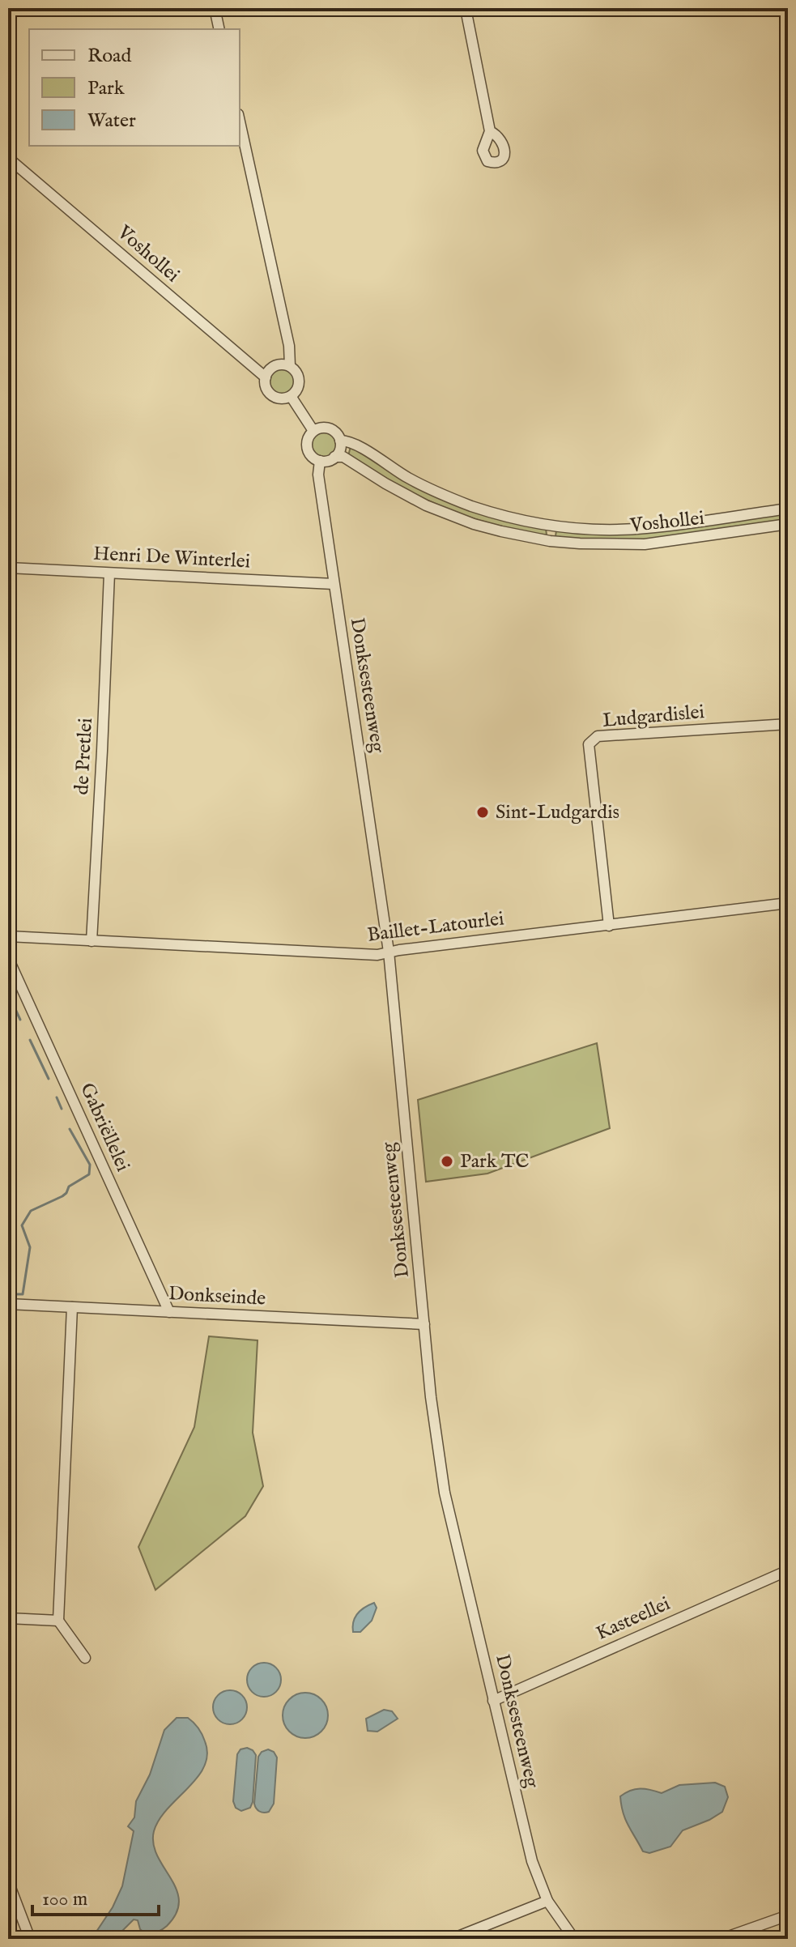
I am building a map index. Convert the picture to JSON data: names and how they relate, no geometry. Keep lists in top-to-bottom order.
{
  "streets": {
    "street": [
      "Voshollei",
      "Henri De Winterlei",
      "Donksesteenweg",
      "Ludgardislei",
      "de Pretlei",
      "Baillet-Latourlei",
      "Gabriëllelei",
      "Donkseinde",
      "Kasteellei"
    ]
  },
  "crossings": [
    ["Voshollei", "Donksesteenweg"],
    ["Henri De Winterlei", "Donksesteenweg"],
    ["Henri De Winterlei", "de Pretlei"],
    ["Donksesteenweg", "Baillet-Latourlei"],
    ["Donksesteenweg", "Donkseinde"],
    ["Donksesteenweg", "Kasteellei"],
    ["Ludgardislei", "Baillet-Latourlei"],
    ["de Pretlei", "Baillet-Latourlei"],
    ["Gabriëllelei", "Donkseinde"]
  ],
  "places": ["Sint-Ludgardis", "Park TC"],
  "legend": ["Road", "Park", "Water"],
  "scale_bar": "100 m"
}
